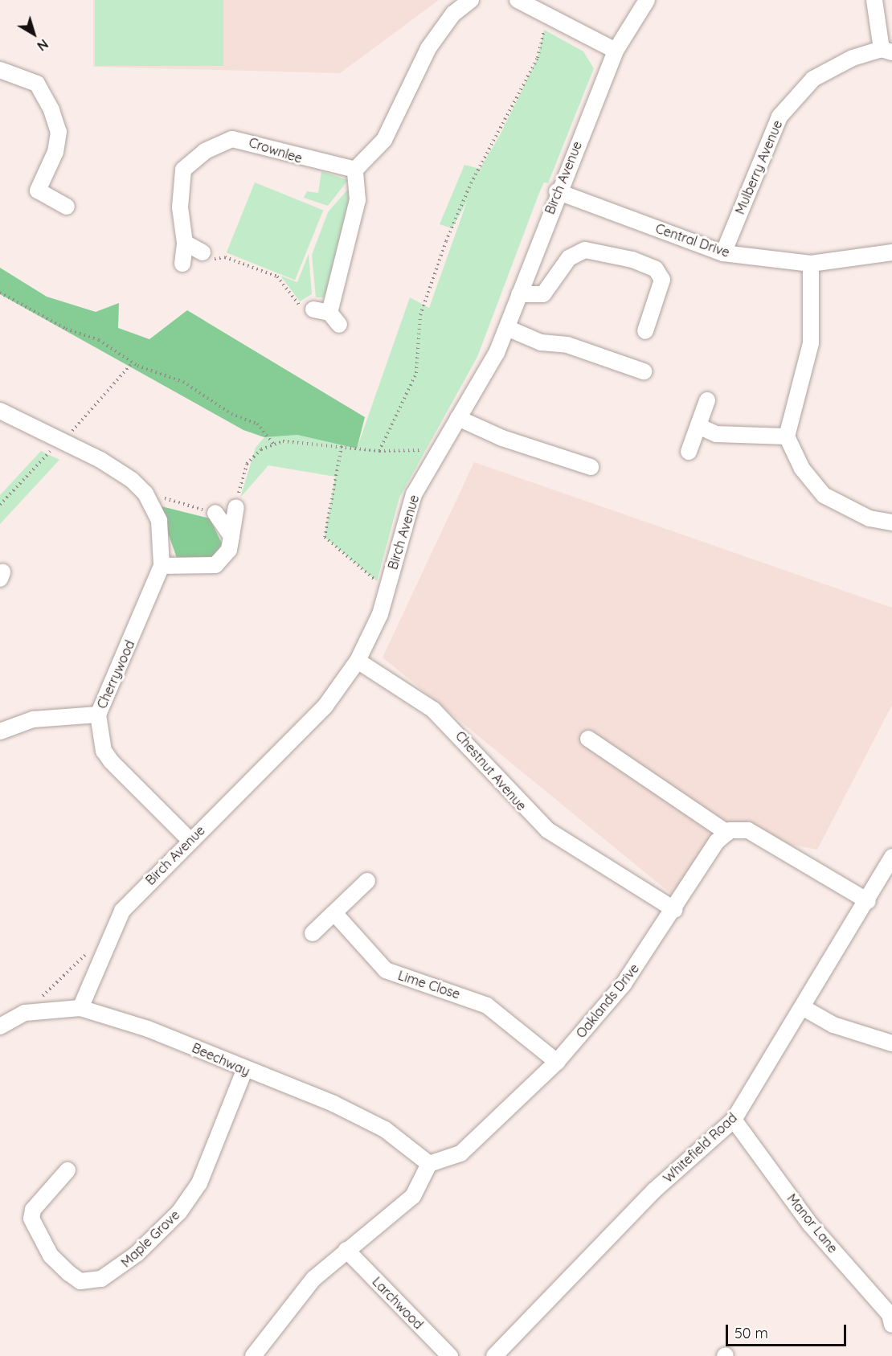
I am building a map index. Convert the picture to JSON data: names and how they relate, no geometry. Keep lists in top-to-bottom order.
{
  "streets": {
    "street": [
      "Crownlee",
      "Mulberry Avenue",
      "Birch Avenue",
      "Central Drive",
      "Cherrywood",
      "Chestnut Avenue",
      "Lime Close",
      "Oaklands Drive",
      "Beechway",
      "Whitefield Road",
      "Manor Lane",
      "Maple Grove",
      "Larchwood"
    ]
  },
  "crossings": [
    ["Mulberry Avenue", "Central Drive"],
    ["Birch Avenue", "Central Drive"],
    ["Birch Avenue", "Cherrywood"],
    ["Birch Avenue", "Chestnut Avenue"],
    ["Birch Avenue", "Beechway"],
    ["Chestnut Avenue", "Oaklands Drive"],
    ["Lime Close", "Oaklands Drive"],
    ["Oaklands Drive", "Beechway"],
    ["Beechway", "Maple Grove"],
    ["Whitefield Road", "Manor Lane"]
  ],
  "scale_bar": "50 m",
  "north": "bottom right"
}
